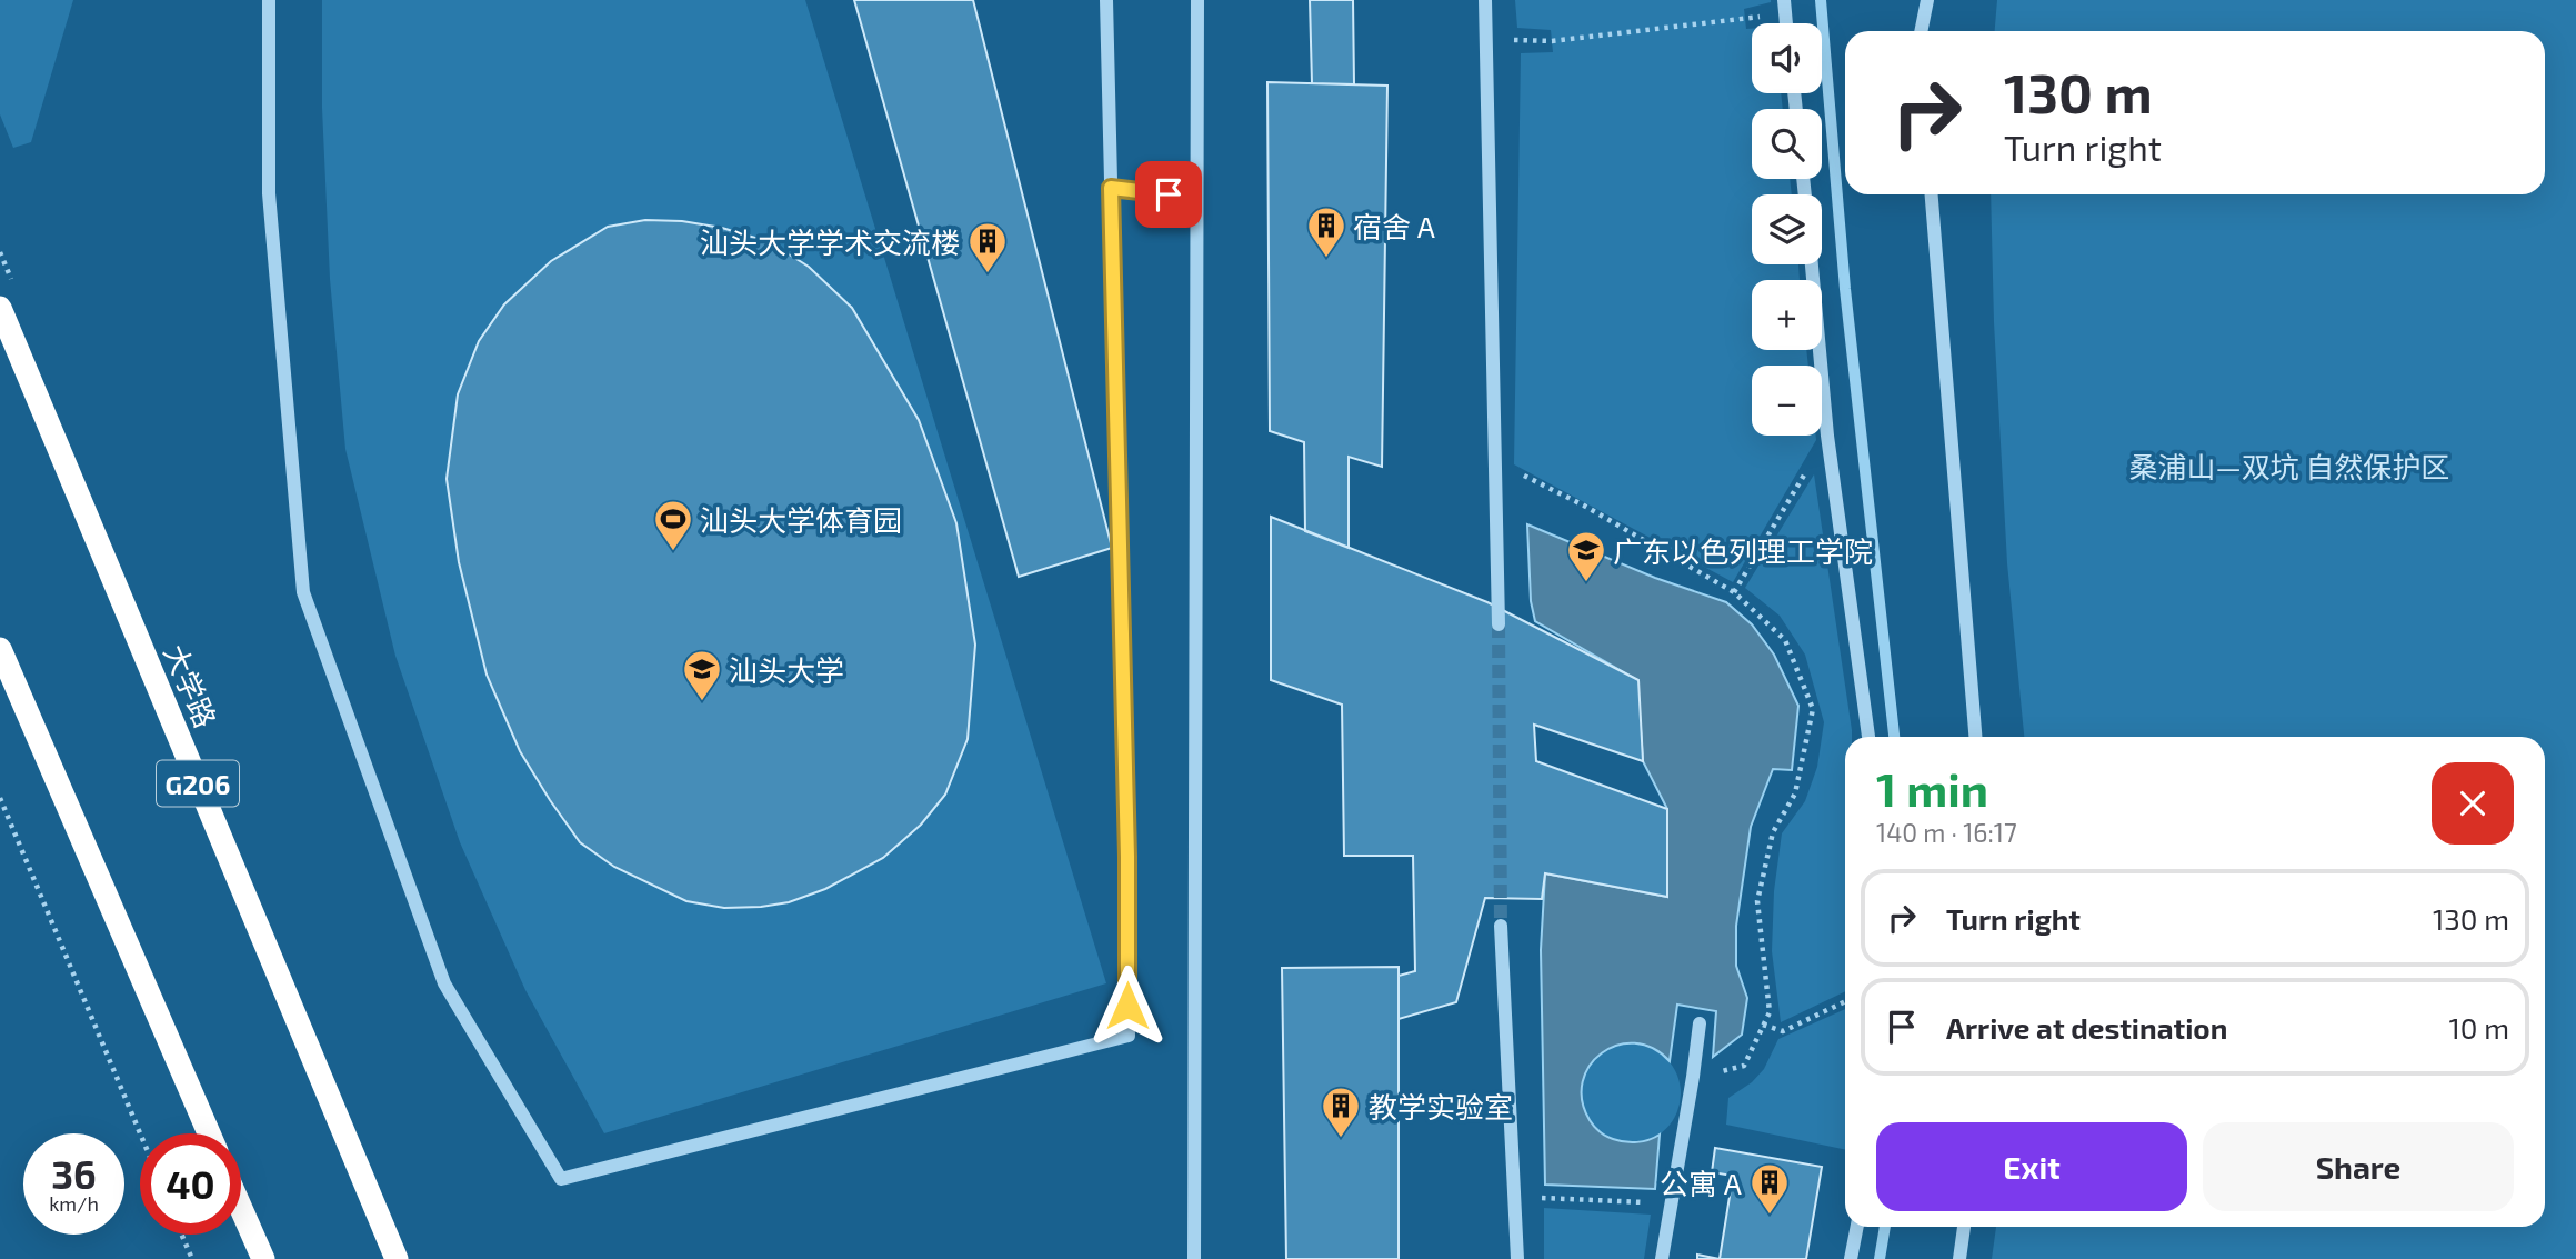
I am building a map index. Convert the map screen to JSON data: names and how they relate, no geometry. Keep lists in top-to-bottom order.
{
  "streets": {
    "highway": ["大学路", "G206"]
  },
  "parks": ["桑浦山—双坑 自然保护区"],
  "places": {
    "building": [
      "宿舍 A",
      "汕头大学学术交流楼",
      "教学实验室",
      "公寓 A"
    ],
    "sports": ["汕头大学体育园"],
    "school or university": ["广东以色列理工学院", "汕头大学"]
  },
  "page": {
    "map_buttons": ["+", "−"],
    "turn": ["130 m", "Turn right"],
    "heading": ["1 min", "140 m · 16:17"],
    "list": [
      {
        "name": "Turn right",
        "value": "130 m"
      },
      {
        "name": "Arrive at destination",
        "value": "10 m"
      }
    ],
    "buttons": ["Exit", "Share"],
    "speed": "36 km/h",
    "limit": "40"
  }
}
